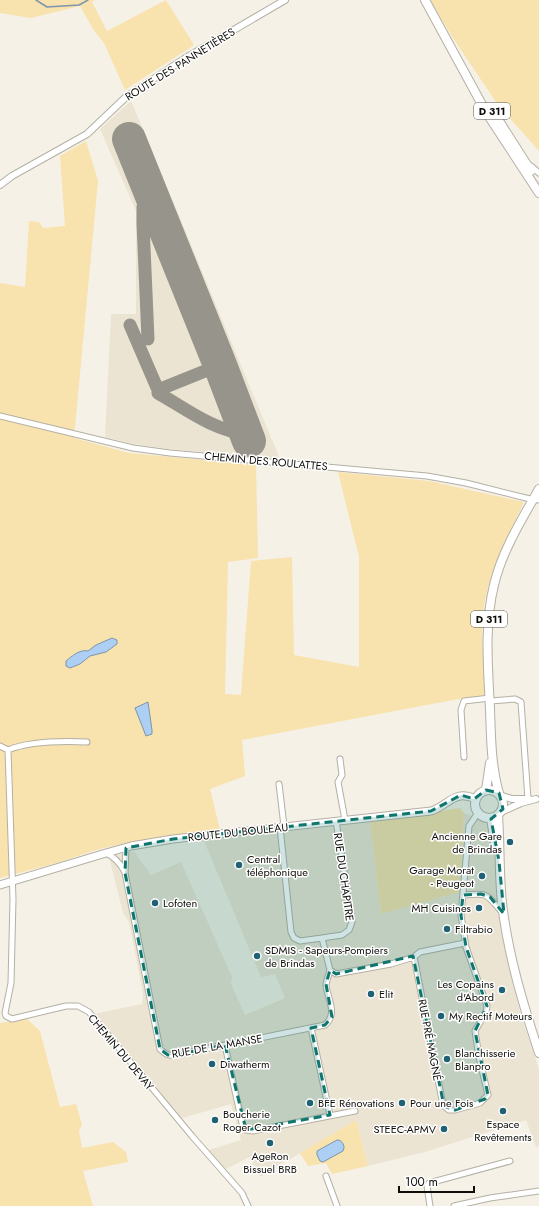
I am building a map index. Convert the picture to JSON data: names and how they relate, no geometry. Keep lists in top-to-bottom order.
{
  "streets": {
    "main road": ["D 311", "ROUTE DU BOULEAU"],
    "street": [
      "ROUTE DES PANNETIÈRES",
      "CHEMIN DES ROULATTES",
      "RUE DU CHAPITRE",
      "RUE PRÉ MAGNÉ",
      "RUE DE LA MANSE",
      "CHEMIN DU DEVAY"
    ]
  },
  "crossings": [
    ["D 311", "CHEMIN DES ROULATTES"],
    ["D 311", "ROUTE DU BOULEAU"],
    ["D 311", "RUE PRÉ MAGNÉ"],
    ["ROUTE DU BOULEAU", "RUE DU CHAPITRE"],
    ["ROUTE DU BOULEAU", "RUE PRÉ MAGNÉ"],
    ["ROUTE DU BOULEAU", "CHEMIN DU DEVAY"]
  ],
  "places": [
    "Ancienne Gare de Brindas",
    "Central téléphonique",
    "Garage Morat - Peugeot",
    "Lofoten",
    "MH Cuisines",
    "Filtrabio",
    "SDMIS - Sapeurs-Pompiers de Brindas",
    "Les Copains d'Abord",
    "Elit",
    "My Rectif Moteurs",
    "Blanchisserie Blanpro",
    "Diwatherm",
    "BFE Rénovations",
    "Pour une Fois",
    "Espace Revêtements",
    "Boucherie Roger Cazot",
    "STEEC-APMV",
    "AgeRon Bissuel BRB"
  ],
  "scale_bar": "100 m"
}
